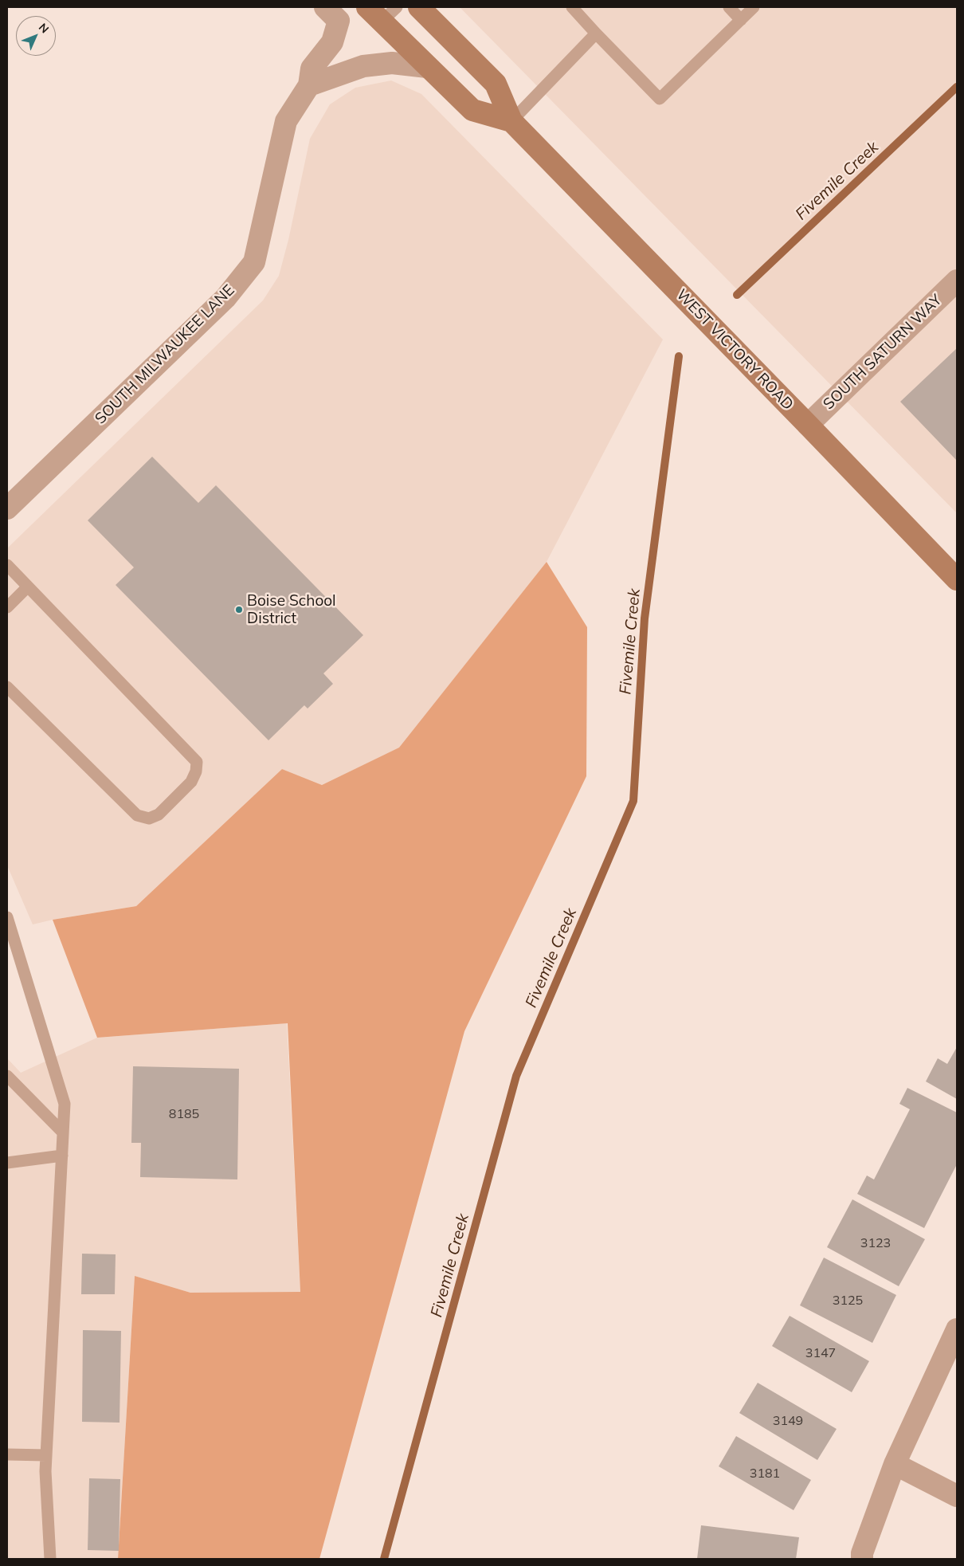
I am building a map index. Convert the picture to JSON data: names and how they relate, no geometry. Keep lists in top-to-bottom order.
{
  "streets": {
    "main road": ["WEST VICTORY ROAD"],
    "street": ["SOUTH SATURN WAY", "SOUTH MILWAUKEE LANE"]
  },
  "crossings": [
    ["WEST VICTORY ROAD", "SOUTH SATURN WAY"]
  ],
  "water": ["Fivemile Creek"],
  "places": ["Boise School District"],
  "house_numbers": [
    "8185",
    "3123",
    "3125",
    "3147",
    "3149",
    "3181"
  ],
  "north": "top right"
}
